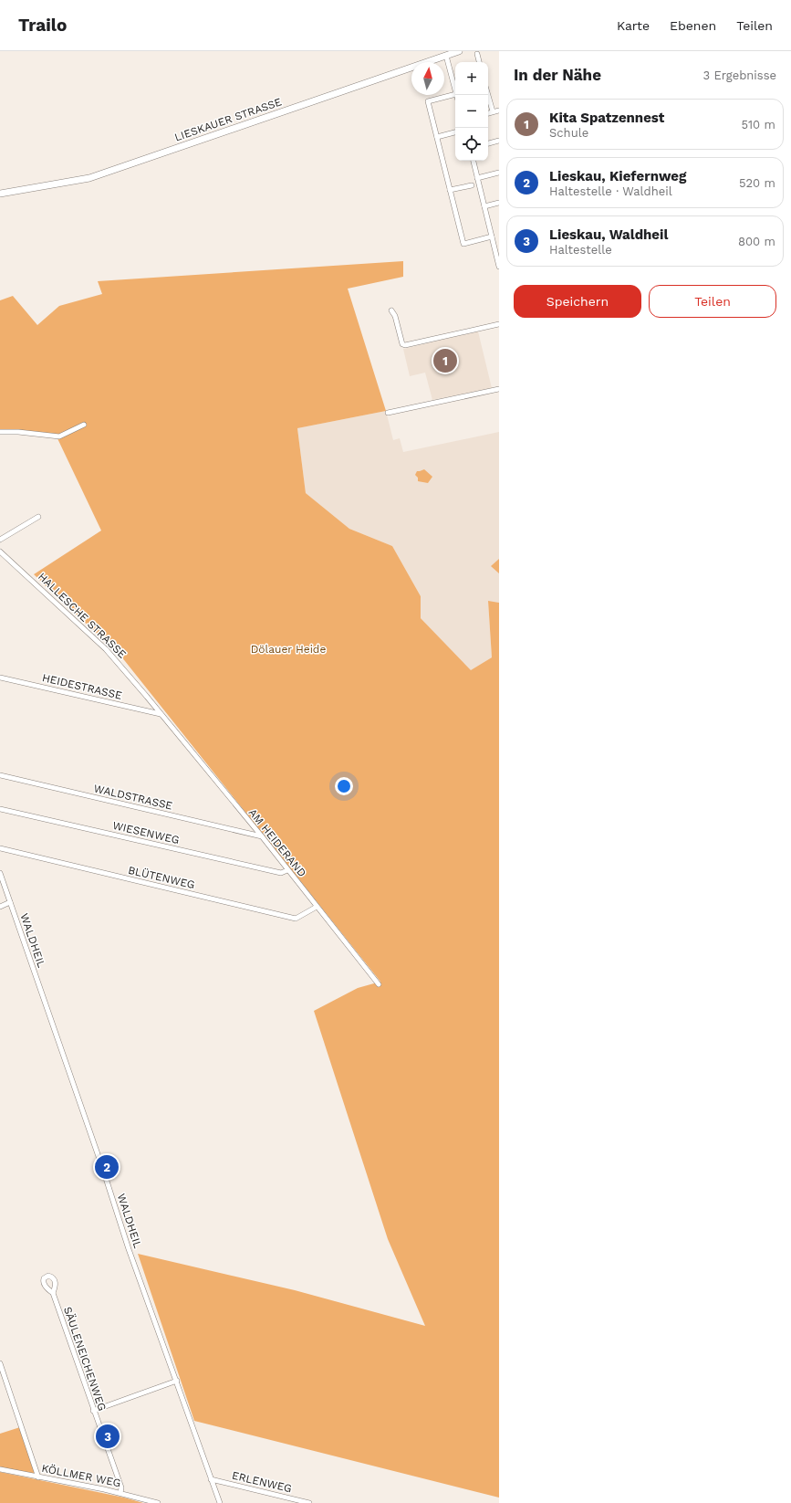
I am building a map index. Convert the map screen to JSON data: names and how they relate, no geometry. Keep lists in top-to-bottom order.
{
  "streets": {
    "street": [
      "LIESKAUER STRASSE",
      "HALLESCHE STRASSE",
      "HEIDESTRASSE",
      "WALDSTRASSE",
      "WIESENWEG",
      "AM HEIDERAND",
      "BLÜTENWEG",
      "WALDHEIL",
      "SÄULENEICHENWEG",
      "KÖLLMER WEG",
      "ERLENWEG"
    ]
  },
  "crossings": [
    ["HALLESCHE STRASSE", "HEIDESTRASSE"],
    ["HALLESCHE STRASSE", "AM HEIDERAND"],
    ["HEIDESTRASSE", "AM HEIDERAND"],
    ["WALDSTRASSE", "AM HEIDERAND"],
    ["WIESENWEG", "AM HEIDERAND"],
    ["AM HEIDERAND", "BLÜTENWEG"],
    ["WALDHEIL", "ERLENWEG"],
    ["SÄULENEICHENWEG", "KÖLLMER WEG"]
  ],
  "parks": ["Dölauer Heide"],
  "north": "top",
  "page": {
    "header": "Trailo",
    "nav": ["Karte", "Ebenen", "Teilen"],
    "heading": ["In der Nähe", "3 Ergebnisse"],
    "map_buttons": ["+", "−"],
    "list": [
      {
        "mark": "1",
        "name": "Kita Spatzennest",
        "note": "Schule",
        "value": "510 m"
      },
      {
        "mark": "2",
        "name": "Lieskau, Kiefernweg",
        "note": "Haltestelle · Waldheil",
        "value": "520 m"
      },
      {
        "mark": "3",
        "name": "Lieskau, Waldheil",
        "note": "Haltestelle",
        "value": "800 m"
      }
    ],
    "buttons": ["Speichern", "Teilen"],
    "pins": ["1", "2", "3"]
  }
}
